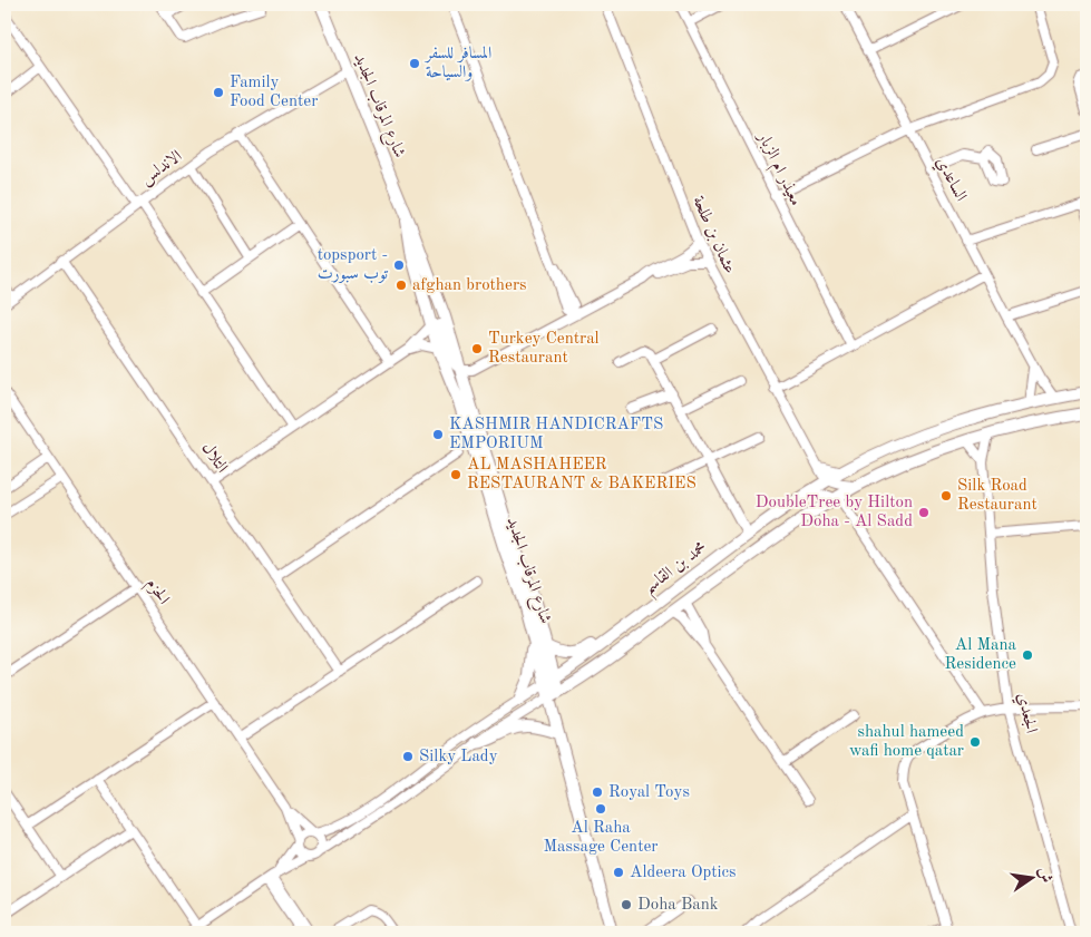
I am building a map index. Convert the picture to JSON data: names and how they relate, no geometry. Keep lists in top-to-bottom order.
{
  "streets": {
    "street": [
      "شارع المرقاب الجديد",
      "الاندلس",
      "معيذر ام الزبار",
      "الساعدي",
      "عثمان بن طلحة",
      "التلال",
      "محمد بن القاسم",
      "الحزم",
      "الجعدي"
    ]
  },
  "crossings": [
    ["شارع المرقاب الجديد", "الاندلس"],
    ["شارع المرقاب الجديد", "محمد بن القاسم"],
    ["الاندلس", "التلال"],
    ["الساعدي", "محمد بن القاسم"],
    ["عثمان بن طلحة", "محمد بن القاسم"],
    ["محمد بن القاسم", "الحزم"],
    ["محمد بن القاسم", "الجعدي"]
  ],
  "places": [
    "المسافر للسفر والسياحة",
    "Family Food Center",
    "topsport - توب سبورت",
    "afghan brothers",
    "Turkey Central Restaurant",
    "KASHMIR HANDICRAFTS EMPORIUM",
    "AL MASHAHEER RESTAURANT & BAKERIES",
    "Silk Road Restaurant",
    "DoubleTree by Hilton Doha - Al Sadd",
    "Al Mana Residence",
    "shahul hameed wafi home qatar",
    "Silky Lady",
    "Royal Toys",
    "Al Raha Massage Center",
    "Aldeera Optics",
    "Doha Bank"
  ],
  "north": "right"
}
